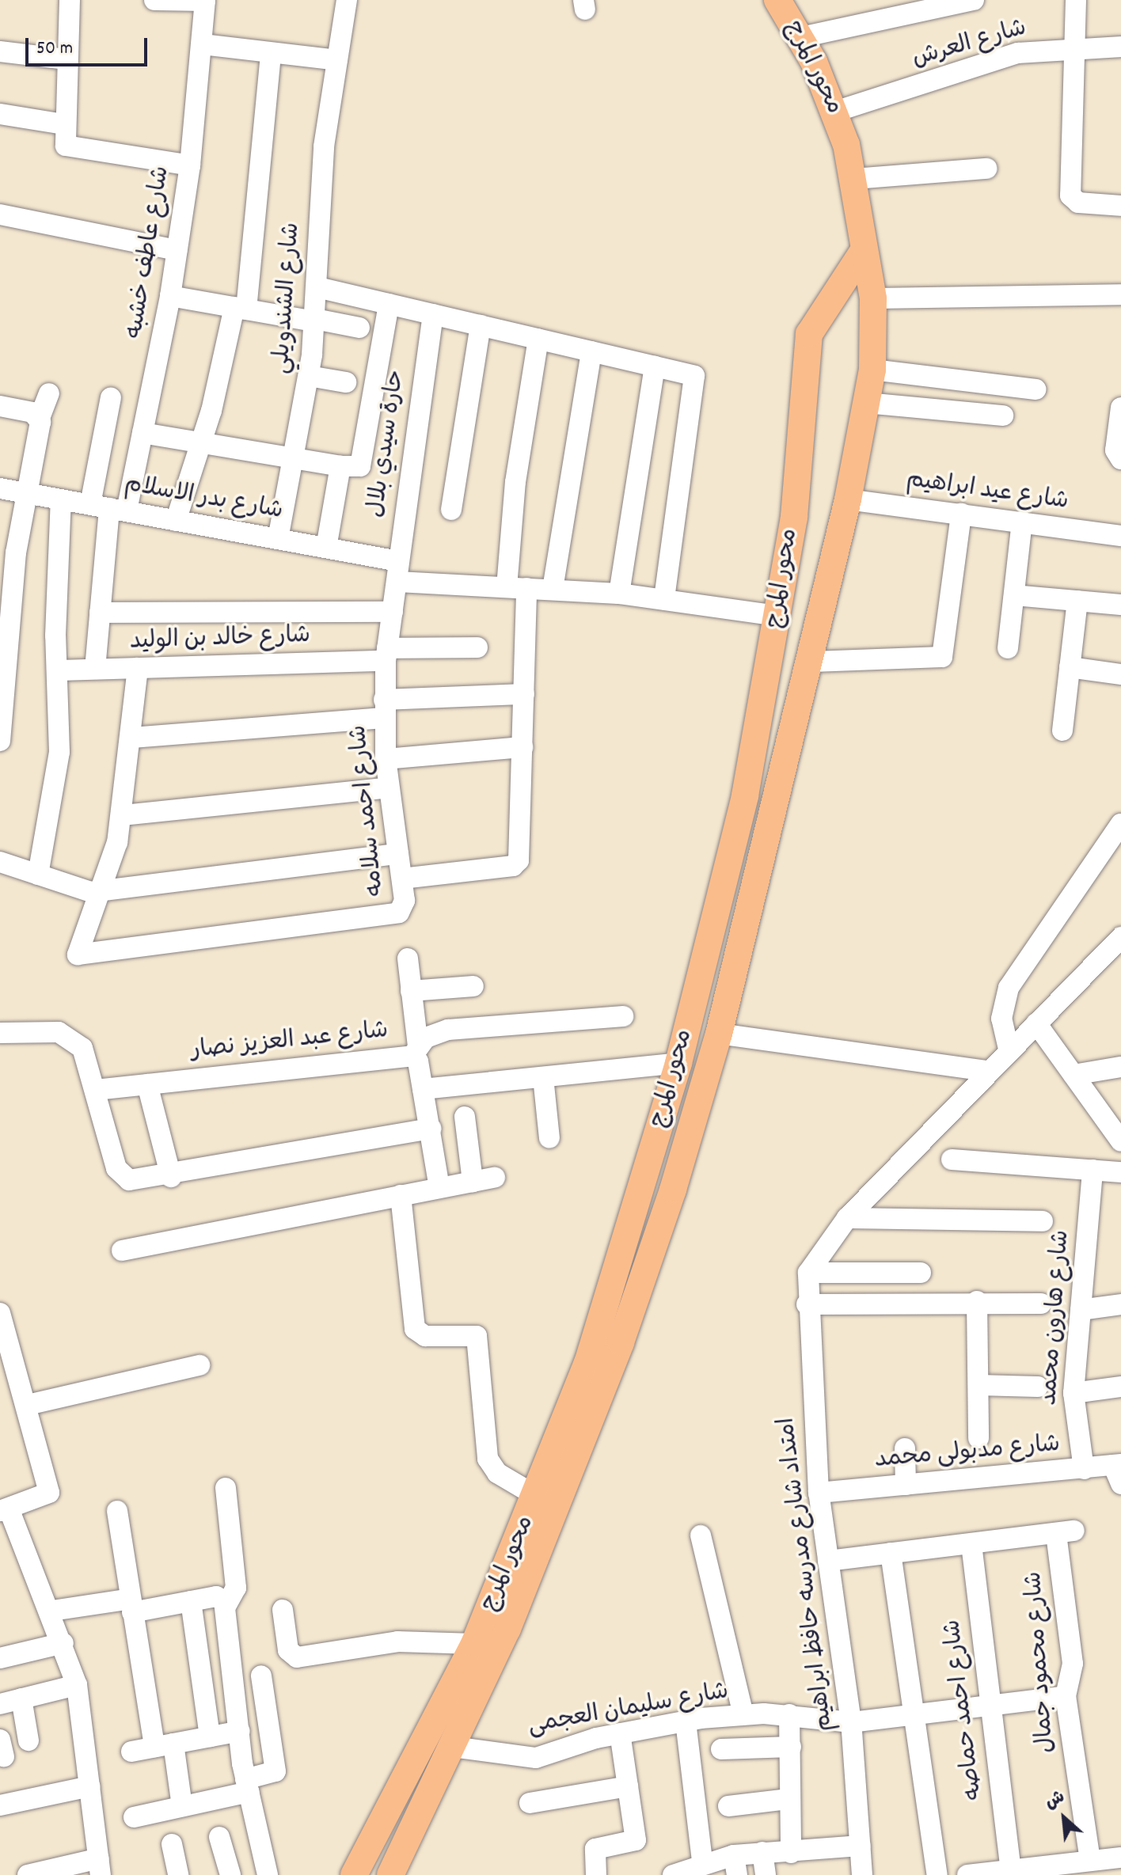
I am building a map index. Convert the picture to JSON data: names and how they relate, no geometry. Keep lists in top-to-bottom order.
{
  "streets": {
    "main road": ["محور المرج"],
    "street": [
      "شارع العرش",
      "شارع عاطف خشبه",
      "شارع الشندويلي",
      "حارة سيدي بلال",
      "شارع عيد ابراهيم",
      "شارع بدر الاسلام",
      "شارع خالد بن الوليد",
      "شارع احمد سلامه",
      "شارع عبد العزيز نصار",
      "شارع هارون محمد",
      "شارع مدبولى محمد",
      "امتداد شارع مدرسه حافظ ابراهيم",
      "شارع محمود جمال",
      "شارع احمد حماصه",
      "شارع سليمان العجمى"
    ]
  },
  "crossings": [
    ["شارع العرش", "محور المرج"],
    ["محور المرج", "شارع عيد ابراهيم"],
    ["محور المرج", "شارع بدر الاسلام"],
    ["محور المرج", "شارع سليمان العجمى"],
    ["شارع عاطف خشبه", "شارع بدر الاسلام"],
    ["شارع الشندويلي", "شارع بدر الاسلام"],
    ["حارة سيدي بلال", "شارع بدر الاسلام"],
    ["حارة سيدي بلال", "شارع احمد سلامه"],
    ["شارع بدر الاسلام", "شارع احمد سلامه"],
    ["شارع خالد بن الوليد", "شارع احمد سلامه"],
    ["شارع هارون محمد", "شارع مدبولى محمد"],
    ["شارع مدبولى محمد", "امتداد شارع مدرسه حافظ ابراهيم"],
    ["امتداد شارع مدرسه حافظ ابراهيم", "شارع سليمان العجمى"],
    ["شارع محمود جمال", "شارع احمد حماصه"],
    ["شارع محمود جمال", "شارع سليمان العجمى"],
    ["شارع احمد حماصه", "شارع سليمان العجمى"]
  ],
  "scale_bar": "50 m",
  "north": "top left"
}
